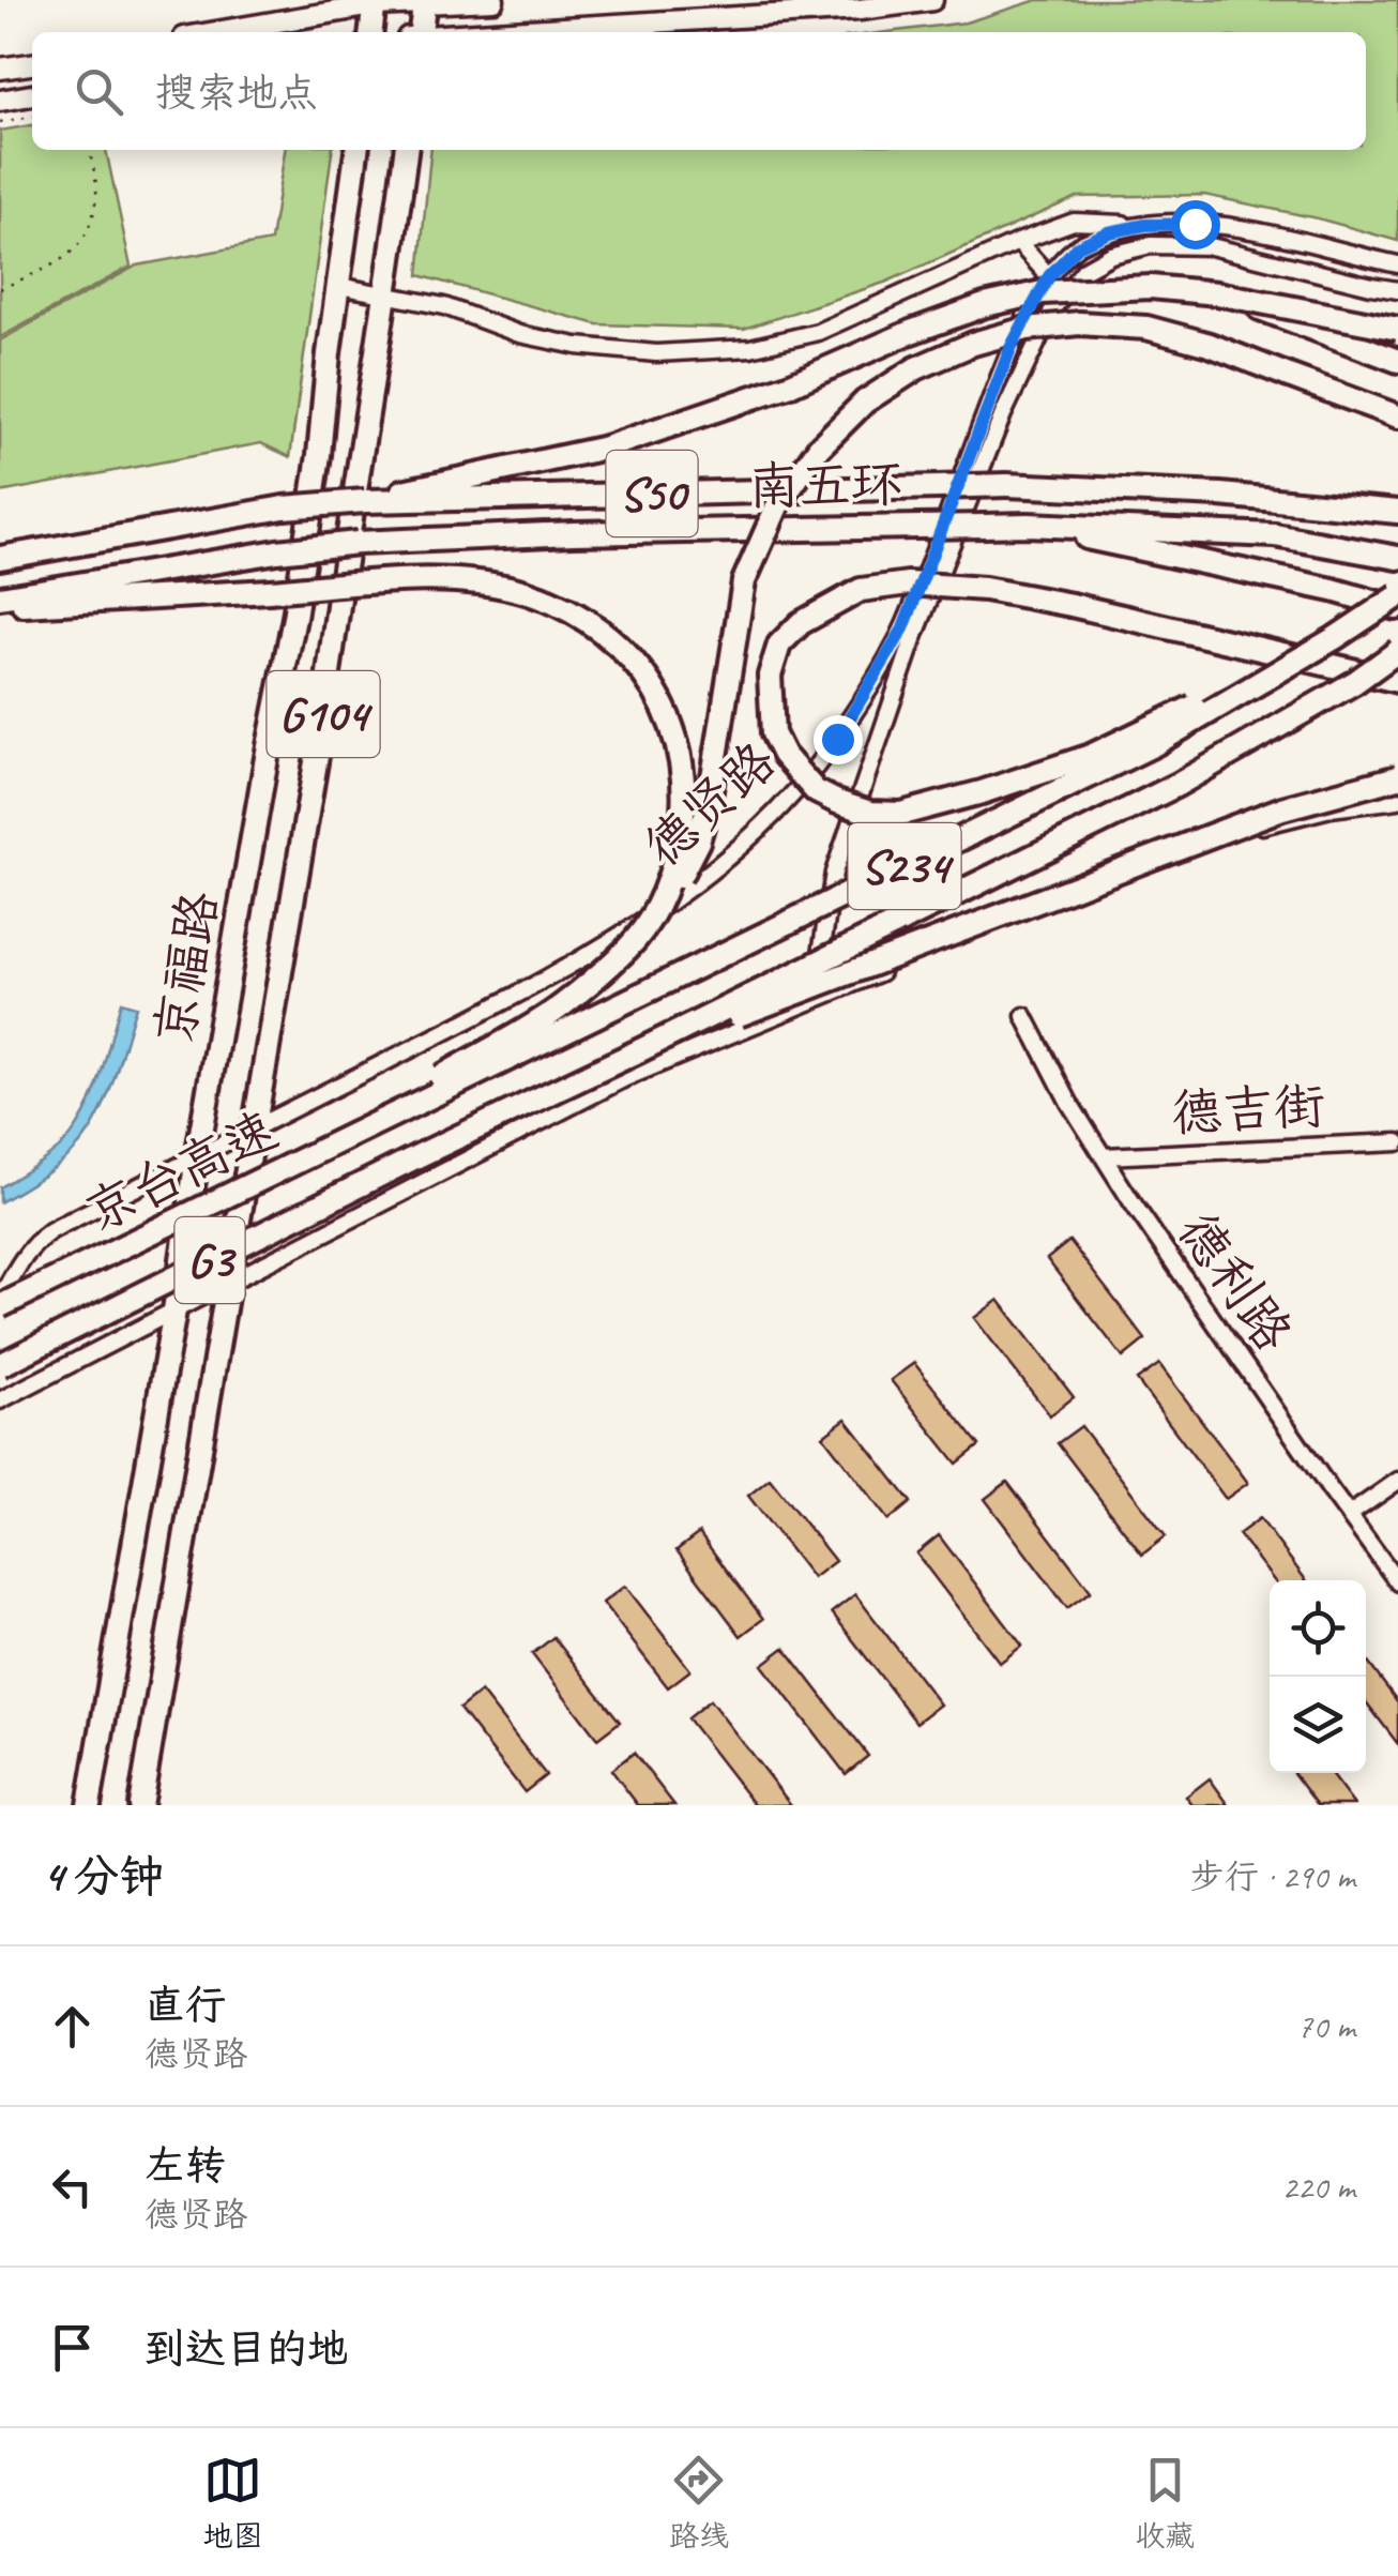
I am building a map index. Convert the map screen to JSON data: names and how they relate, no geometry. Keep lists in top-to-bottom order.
{
  "streets": {
    "highway": [
      "南五环",
      "S50",
      "G104",
      "S234",
      "京福路",
      "京台高速",
      "G3"
    ],
    "street": ["德贤路", "德吉街", "德利路"]
  },
  "crossings": [
    ["德贤路", "京福路"],
    ["S234", "京台高速"],
    ["德吉街", "德利路"]
  ],
  "page": {
    "search": "搜索地点",
    "heading": ["4 分钟", "步行 · 290 m"],
    "list": [
      ["直行", "德贤路", "70 m"],
      ["左转", "德贤路", "220 m"],
      "到达目的地"
    ],
    "nav": ["地图", "路线", "收藏"]
  }
}
